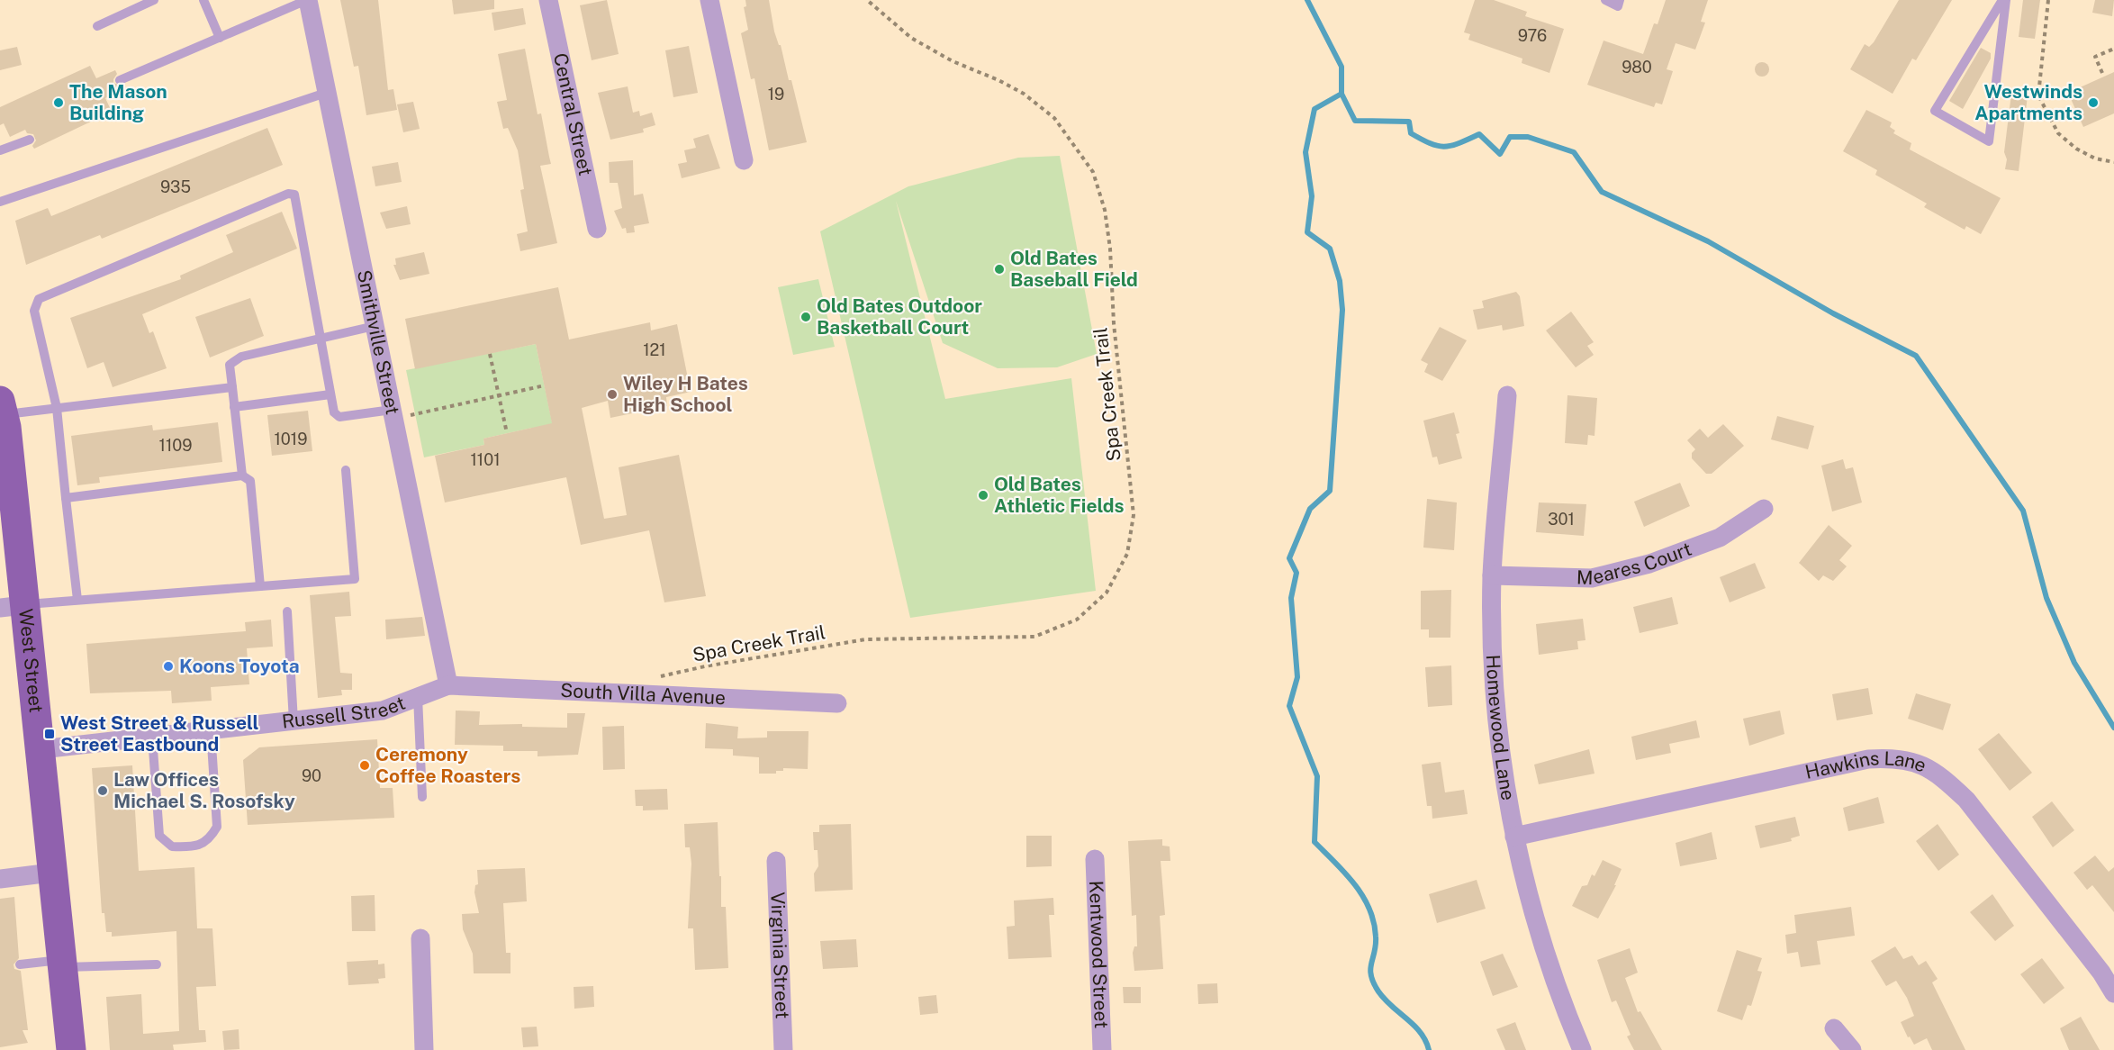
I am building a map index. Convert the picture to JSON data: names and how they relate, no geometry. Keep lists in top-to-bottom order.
{
  "streets": {
    "main road": ["West Street"],
    "street": [
      "Central Street",
      "Smithville Street",
      "Meares Court",
      "South Villa Avenue",
      "Russell Street",
      "Homewood Lane",
      "Hawkins Lane",
      "Kentwood Street",
      "Virginia Street"
    ],
    "path": ["Spa Creek Trail"]
  },
  "crossings": [
    ["Smithville Street", "South Villa Avenue"],
    ["Smithville Street", "Russell Street"],
    ["Meares Court", "Homewood Lane"],
    ["West Street", "Russell Street"],
    ["South Villa Avenue", "Russell Street"],
    ["Homewood Lane", "Hawkins Lane"]
  ],
  "places": {
    "other": [
      "The Mason Building",
      "Westwinds Apartments",
      "Old Bates Baseball Field",
      "Old Bates Outdoor Basketball Court",
      "Wiley H Bates High School",
      "Old Bates Athletic Fields",
      "Koons Toyota",
      "Ceremony Coffee Roasters",
      "Law Offices Michael S. Rosofsky"
    ],
    "transit": ["West Street & Russell Street Eastbound"]
  },
  "house_numbers": [
    "976",
    "980",
    "19",
    "935",
    "121",
    "1019",
    "1109",
    "1101",
    "301",
    "90"
  ]
}
